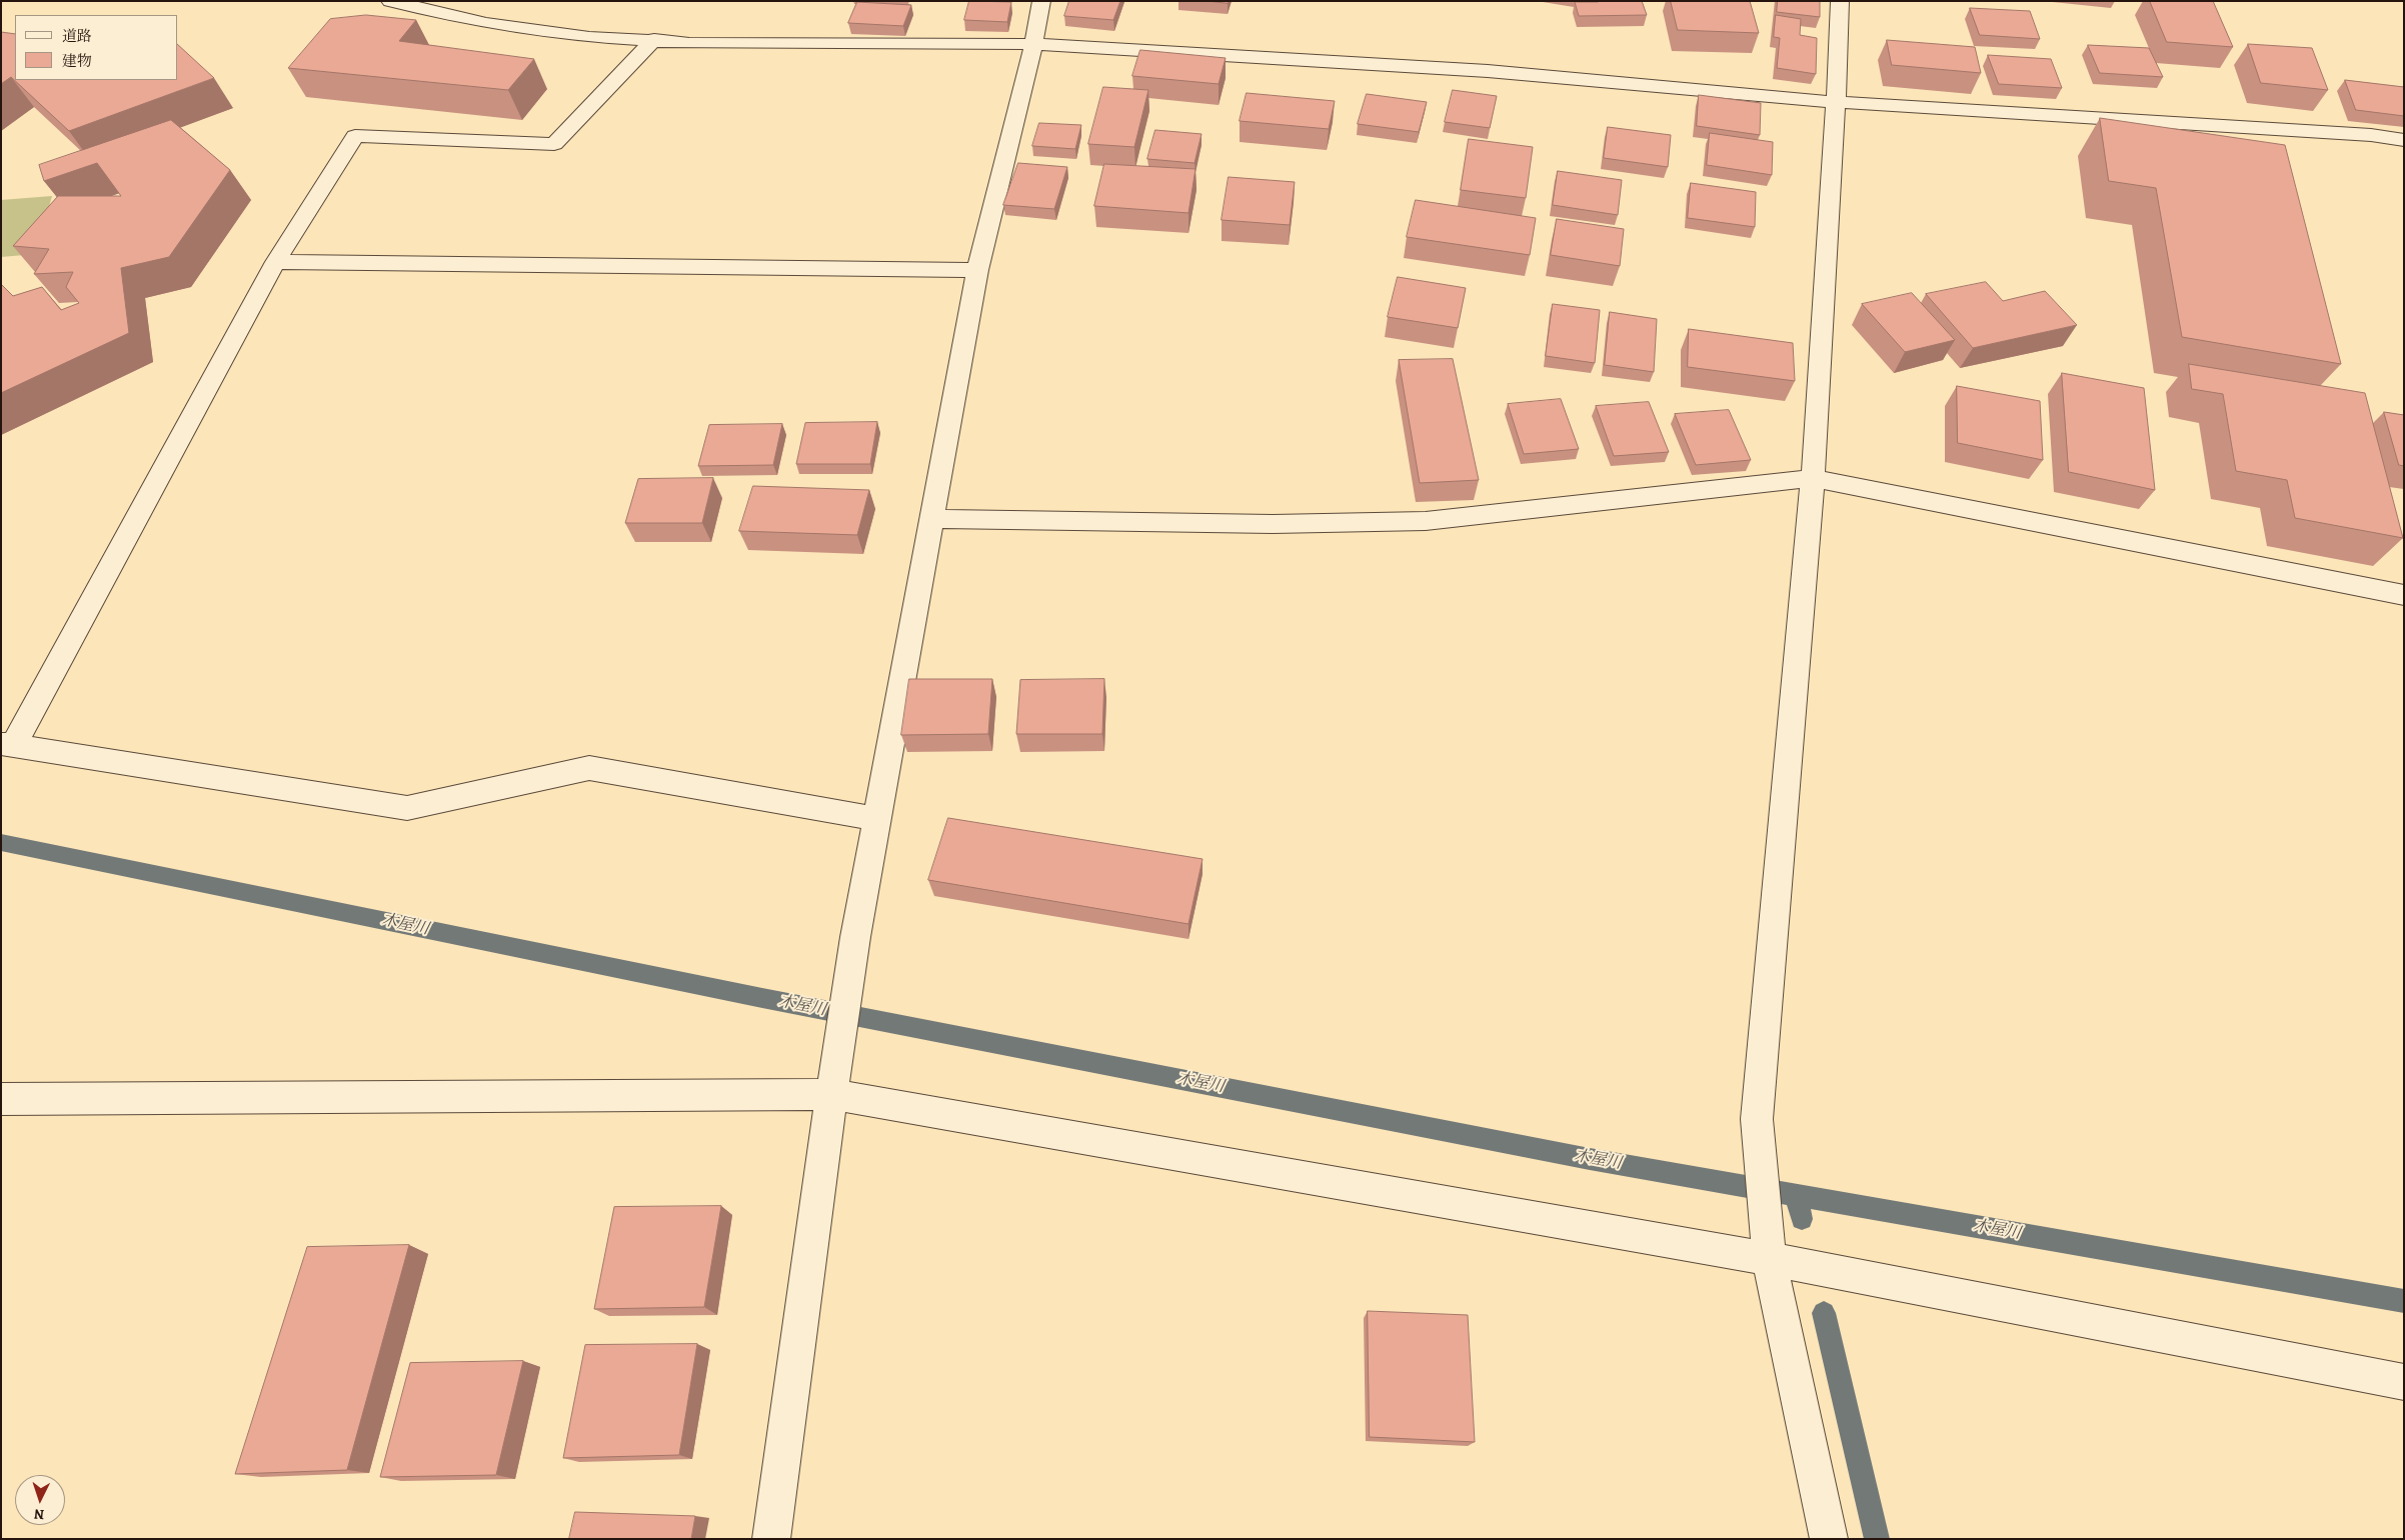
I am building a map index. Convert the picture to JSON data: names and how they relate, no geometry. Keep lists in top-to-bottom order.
{
  "water": ["木屋川"],
  "legend": ["道路", "建物"],
  "north": "bottom"
}
